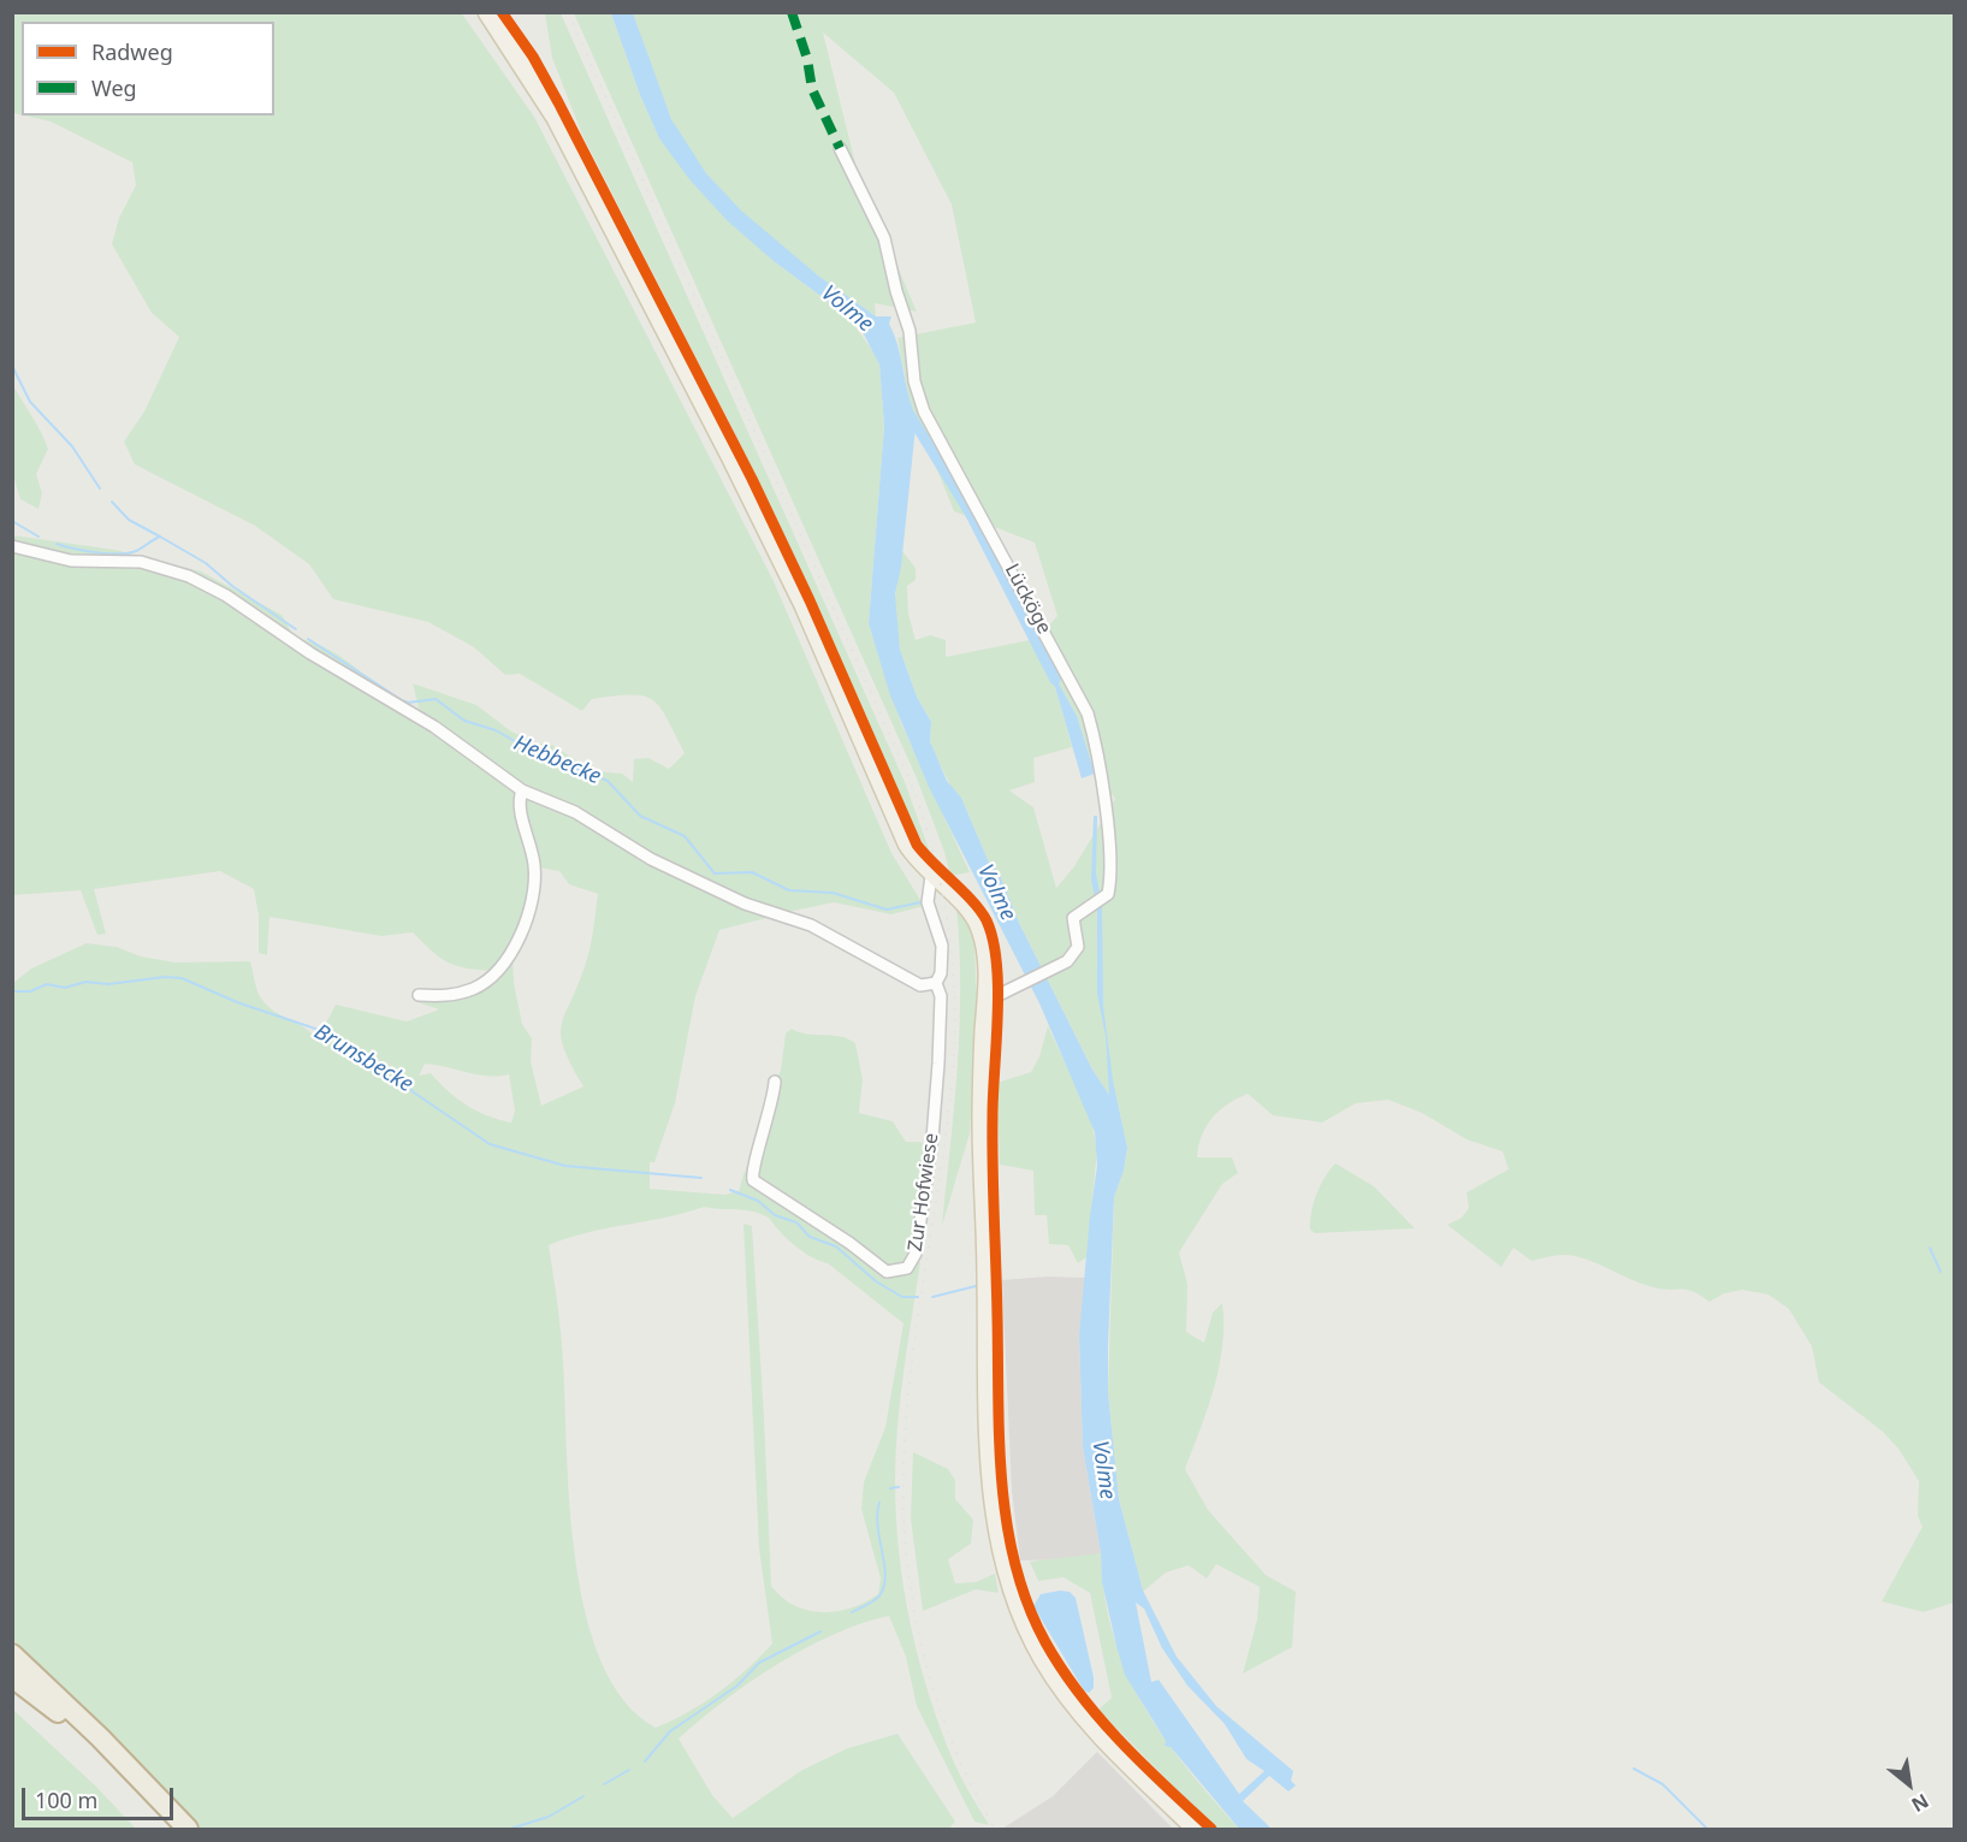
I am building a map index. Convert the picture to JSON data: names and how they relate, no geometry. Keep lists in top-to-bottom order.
{
  "streets": {
    "street": ["Lücköge", "Zur Hofwiese"]
  },
  "water": ["Volme", "Hebbecke", "Brunsbecke"],
  "legend": ["Radweg", "Weg"],
  "scale_bar": "100 m",
  "north": "bottom right"
}
